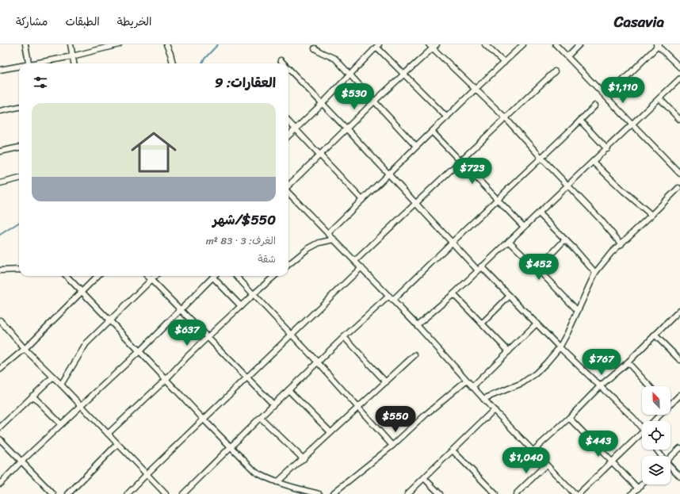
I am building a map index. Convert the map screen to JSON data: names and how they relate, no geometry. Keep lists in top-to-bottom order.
{
  "north": "top left",
  "page": {
    "header": "Casavia",
    "nav": ["الخريطة", "الطبقات", "مشاركة"],
    "heading": "العقارات: 9",
    "price": [
      "$1,110",
      "$530",
      "$723",
      "$452",
      "$637",
      "$767",
      "$550",
      "$443",
      "$1,040"
    ],
    "list": [
      {
        "name": "$550/شهر",
        "note": "الغرف: 3 · 83 m² · شقة"
      }
    ]
  }
}
